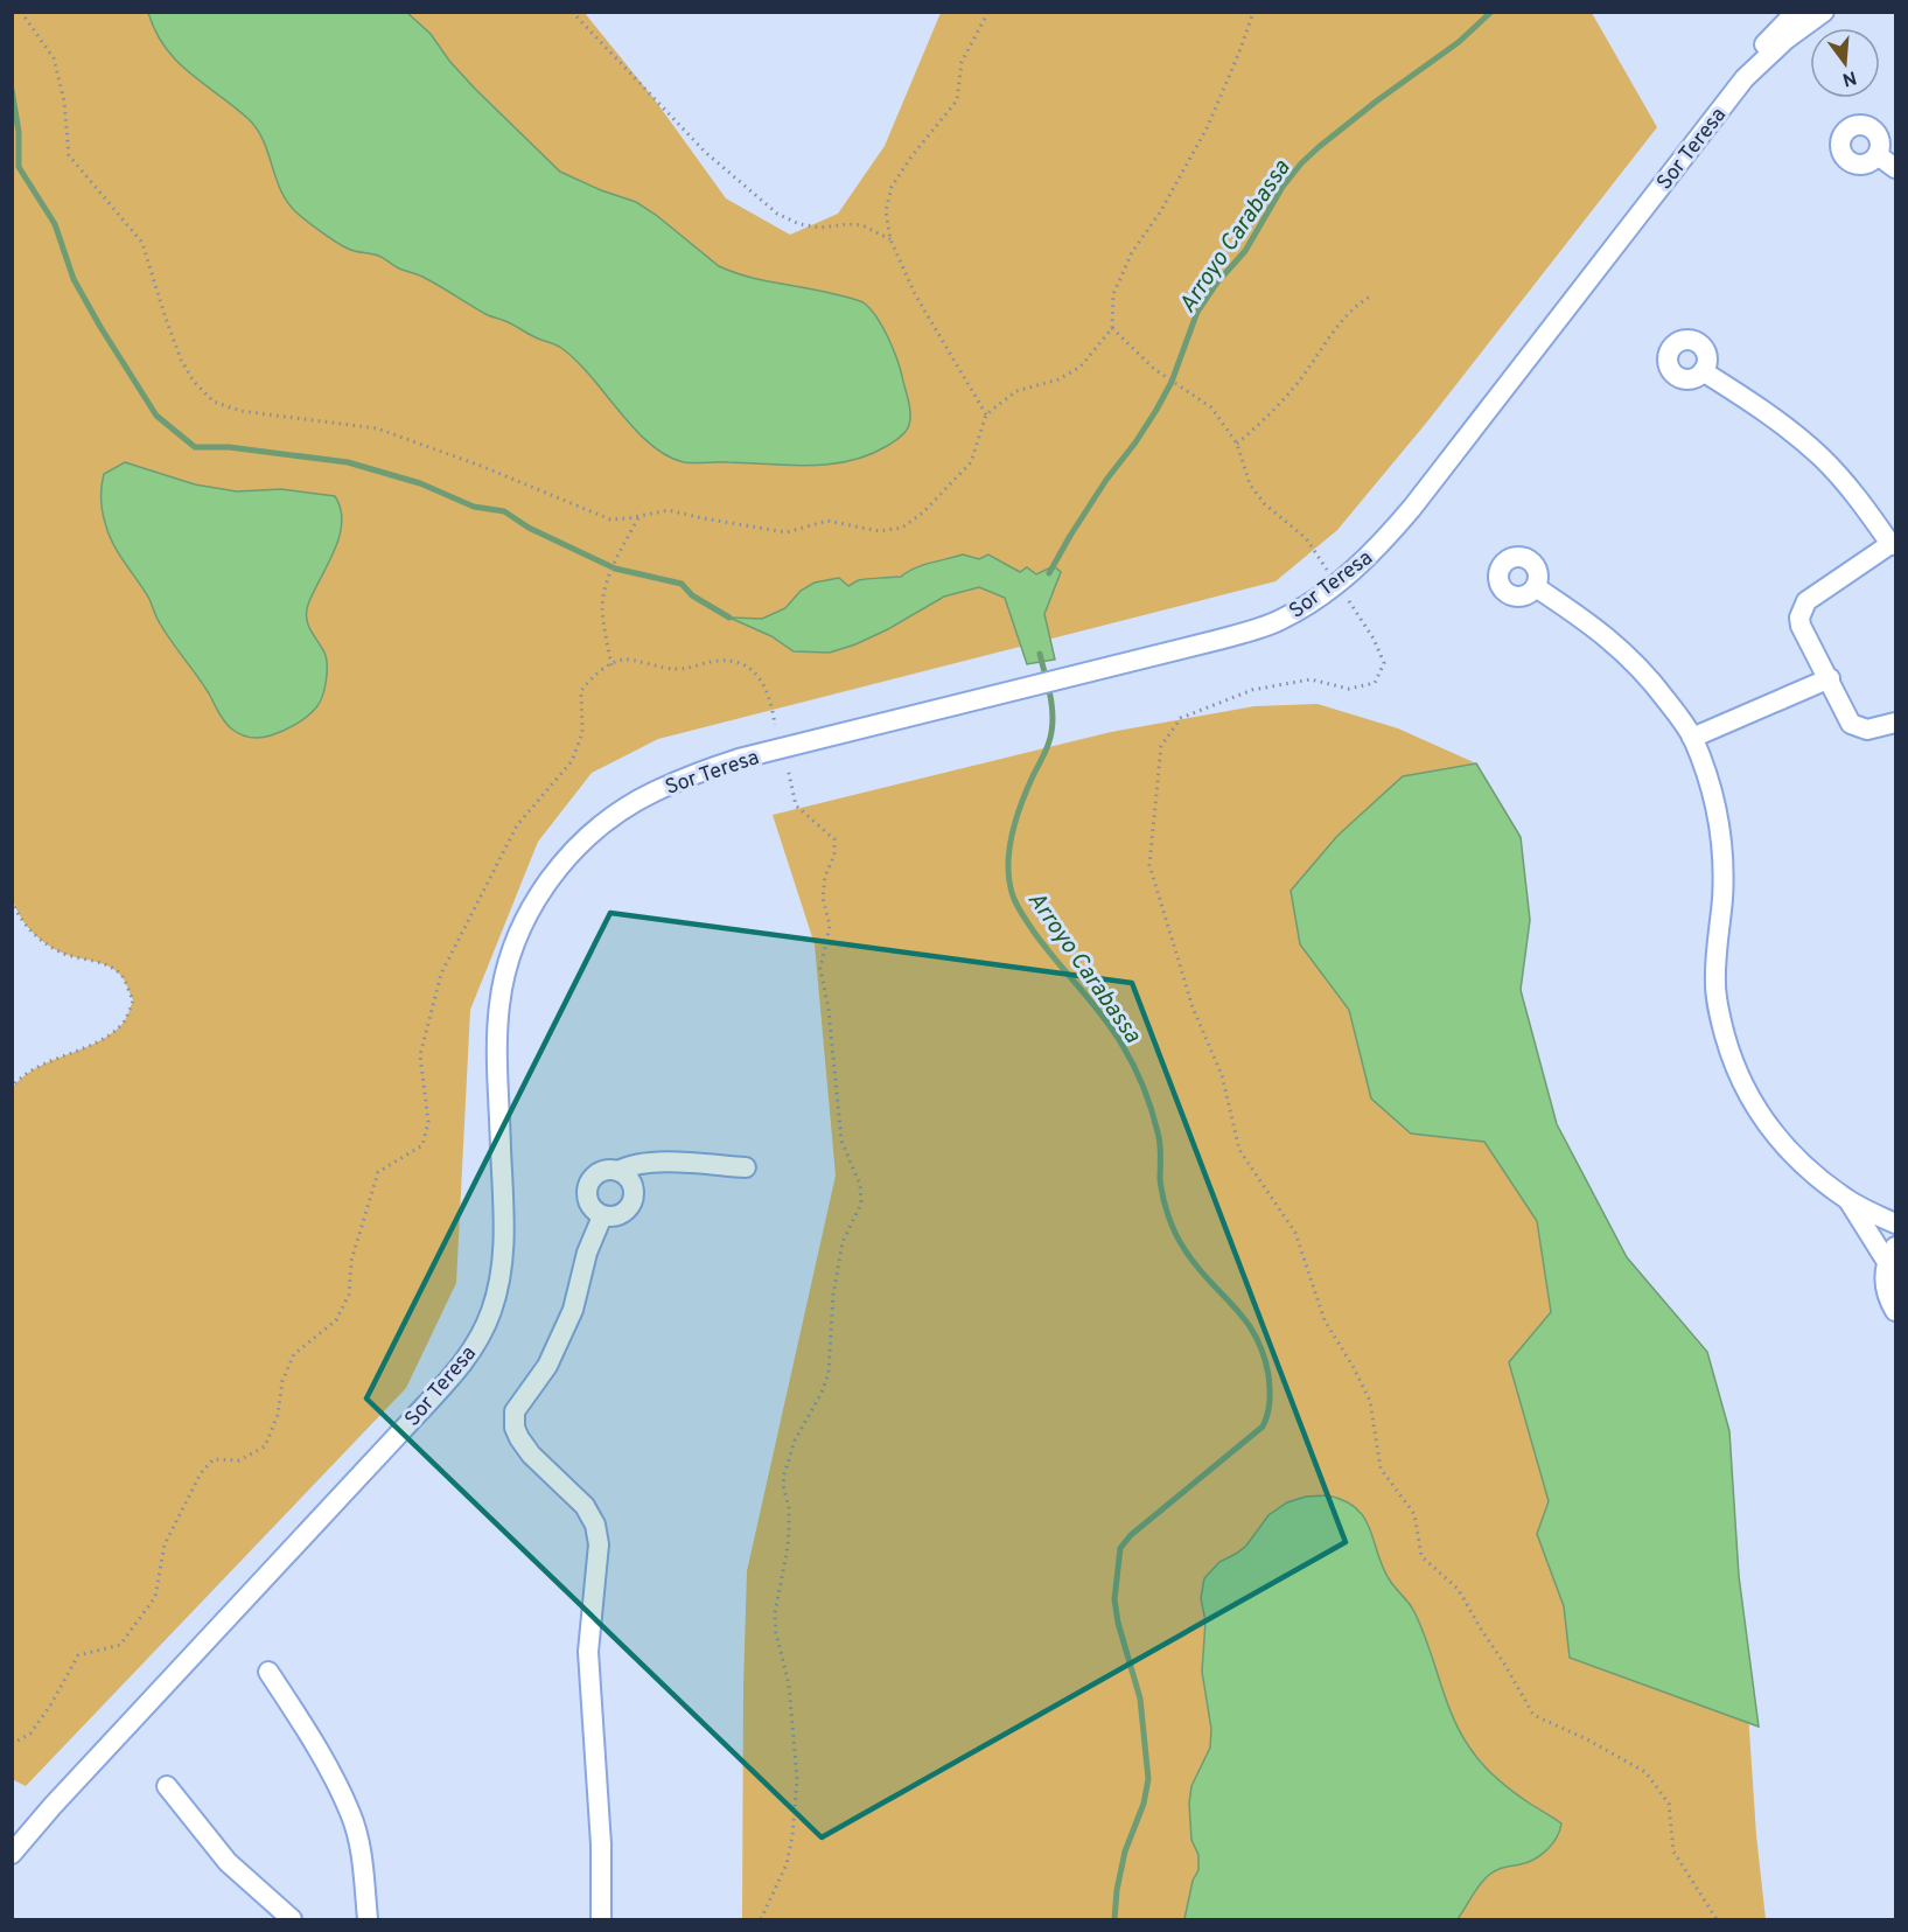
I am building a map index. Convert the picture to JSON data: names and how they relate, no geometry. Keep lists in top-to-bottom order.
{
  "streets": {
    "street": ["Sor Teresa"]
  },
  "water": ["Arroyo Carabassa"],
  "north": "bottom"
}
